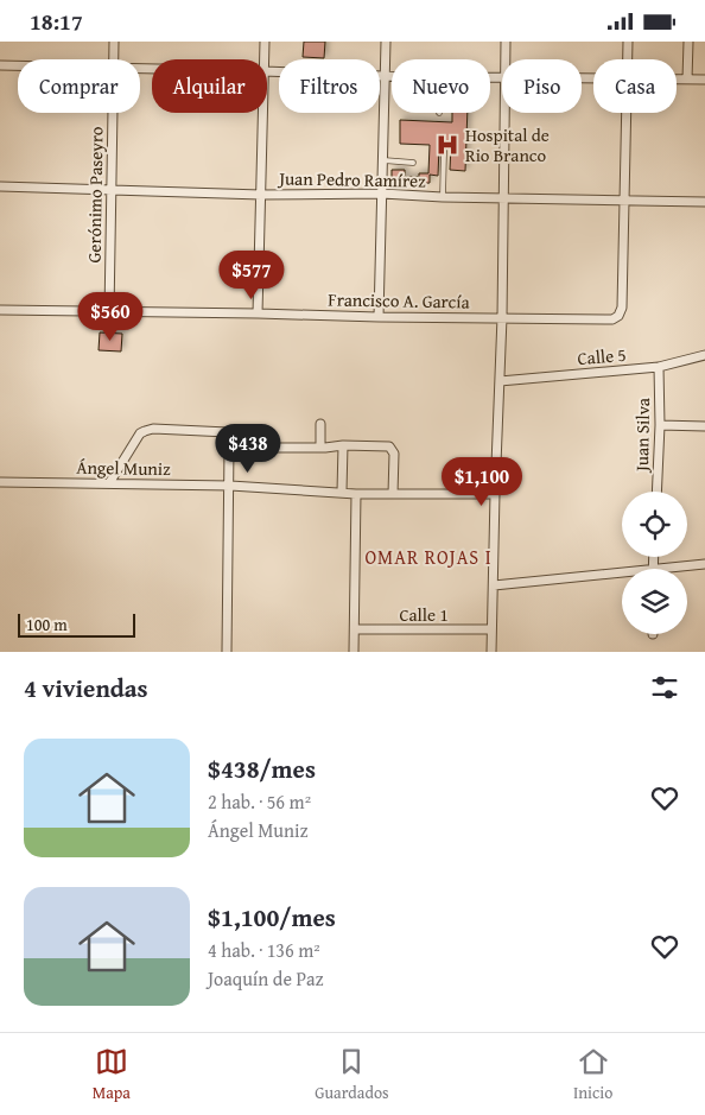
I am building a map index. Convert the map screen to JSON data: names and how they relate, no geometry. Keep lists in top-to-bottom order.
{
  "streets": {
    "street": [
      "Juan Pedro Ramírez",
      "Gerónimo Paseyro",
      "Francisco A. García",
      "Calle 5",
      "Juan Silva",
      "Ángel Muniz",
      "Calle 1"
    ]
  },
  "crossings": [
    ["Juan Pedro Ramírez", "Gerónimo Paseyro"],
    ["Juan Pedro Ramírez", "Francisco A. García"],
    ["Gerónimo Paseyro", "Francisco A. García"],
    ["Calle 5", "Juan Silva"]
  ],
  "districts": ["OMAR ROJAS I"],
  "places": {
    "hospital": ["Hospital de Rio Branco"]
  },
  "scale_bar": "100 m",
  "page": {
    "status": "18:17",
    "chip": [
      "Comprar",
      "Alquilar",
      "Filtros",
      "Nuevo",
      "Piso",
      "Casa"
    ],
    "price": [
      "$577",
      "$560",
      "$438",
      "$1,100"
    ],
    "scale": "100 m",
    "heading": "4 viviendas",
    "list": [
      {
        "name": "$438/mes",
        "note": "2 hab. · 56 m² · Ángel Muniz"
      },
      {
        "name": "$1,100/mes",
        "note": "4 hab. · 136 m² · Joaquín de Paz"
      }
    ],
    "tabs": ["Mapa", "Guardados", "Inicio"]
  }
}
